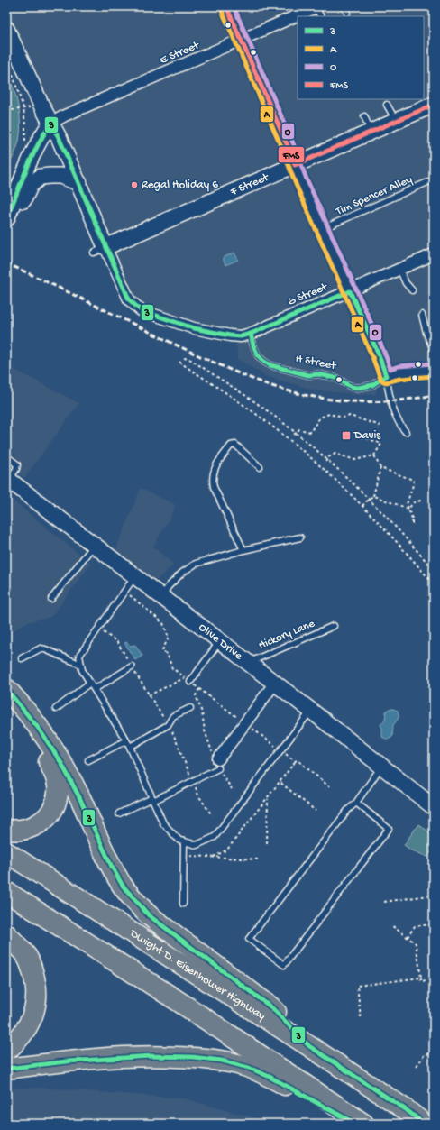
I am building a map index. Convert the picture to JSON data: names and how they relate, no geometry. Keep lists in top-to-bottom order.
{
  "streets": {
    "highway": ["Dwight D. Eisenhower Highway"],
    "street": [
      "E Street",
      "F Street",
      "G Street",
      "H Street",
      "Olive Drive"
    ],
    "lane": ["Tim Spencer Alley", "Hickory Lane"]
  },
  "crossings": [
    ["F Street", "G Street"],
    ["G Street", "H Street"],
    ["Hickory Lane", "Olive Drive"]
  ],
  "places": {
    "other": ["Regal Holiday 6"],
    "transit": ["Davis"]
  },
  "lines": [
    "transit line O",
    "transit line FMS",
    "transit line A",
    "transit line 3"
  ],
  "legend": [
    "3",
    "A",
    "O",
    "FMS"
  ]
}
